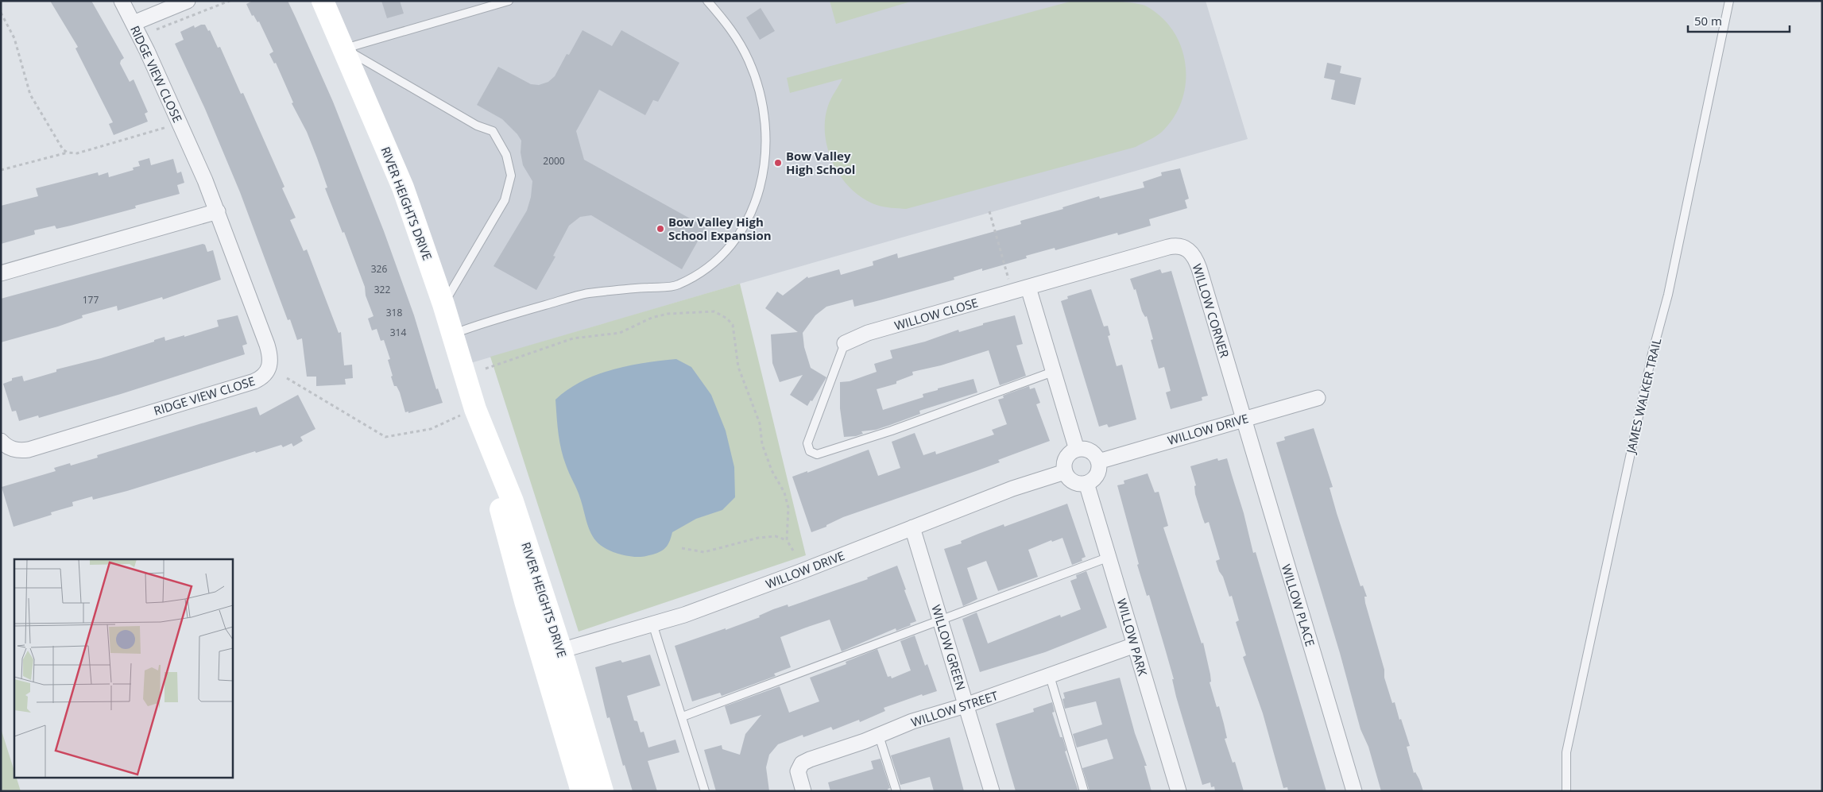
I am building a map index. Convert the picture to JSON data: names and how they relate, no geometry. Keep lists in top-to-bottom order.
{
  "streets": {
    "street": [
      "RIDGE VIEW CLOSE",
      "RIVER HEIGHTS DRIVE",
      "WILLOW CORNER",
      "WILLOW CLOSE",
      "WILLOW DRIVE",
      "WILLOW PLACE",
      "WILLOW PARK",
      "WILLOW GREEN",
      "WILLOW STREET"
    ],
    "lane": ["JAMES WALKER TRAIL"]
  },
  "crossings": [
    ["RIVER HEIGHTS DRIVE", "WILLOW DRIVE"],
    ["WILLOW CORNER", "WILLOW CLOSE"],
    ["WILLOW CORNER", "WILLOW DRIVE"],
    ["WILLOW CORNER", "WILLOW PLACE"],
    ["WILLOW DRIVE", "WILLOW PLACE"],
    ["WILLOW DRIVE", "WILLOW PARK"],
    ["WILLOW DRIVE", "WILLOW GREEN"],
    ["WILLOW PARK", "WILLOW STREET"],
    ["WILLOW GREEN", "WILLOW STREET"]
  ],
  "places": ["Bow Valley High School", "Bow Valley High School Expansion"],
  "house_numbers": [
    "2000",
    "326",
    "322",
    "177",
    "318",
    "314"
  ],
  "scale_bar": "50 m"
}
